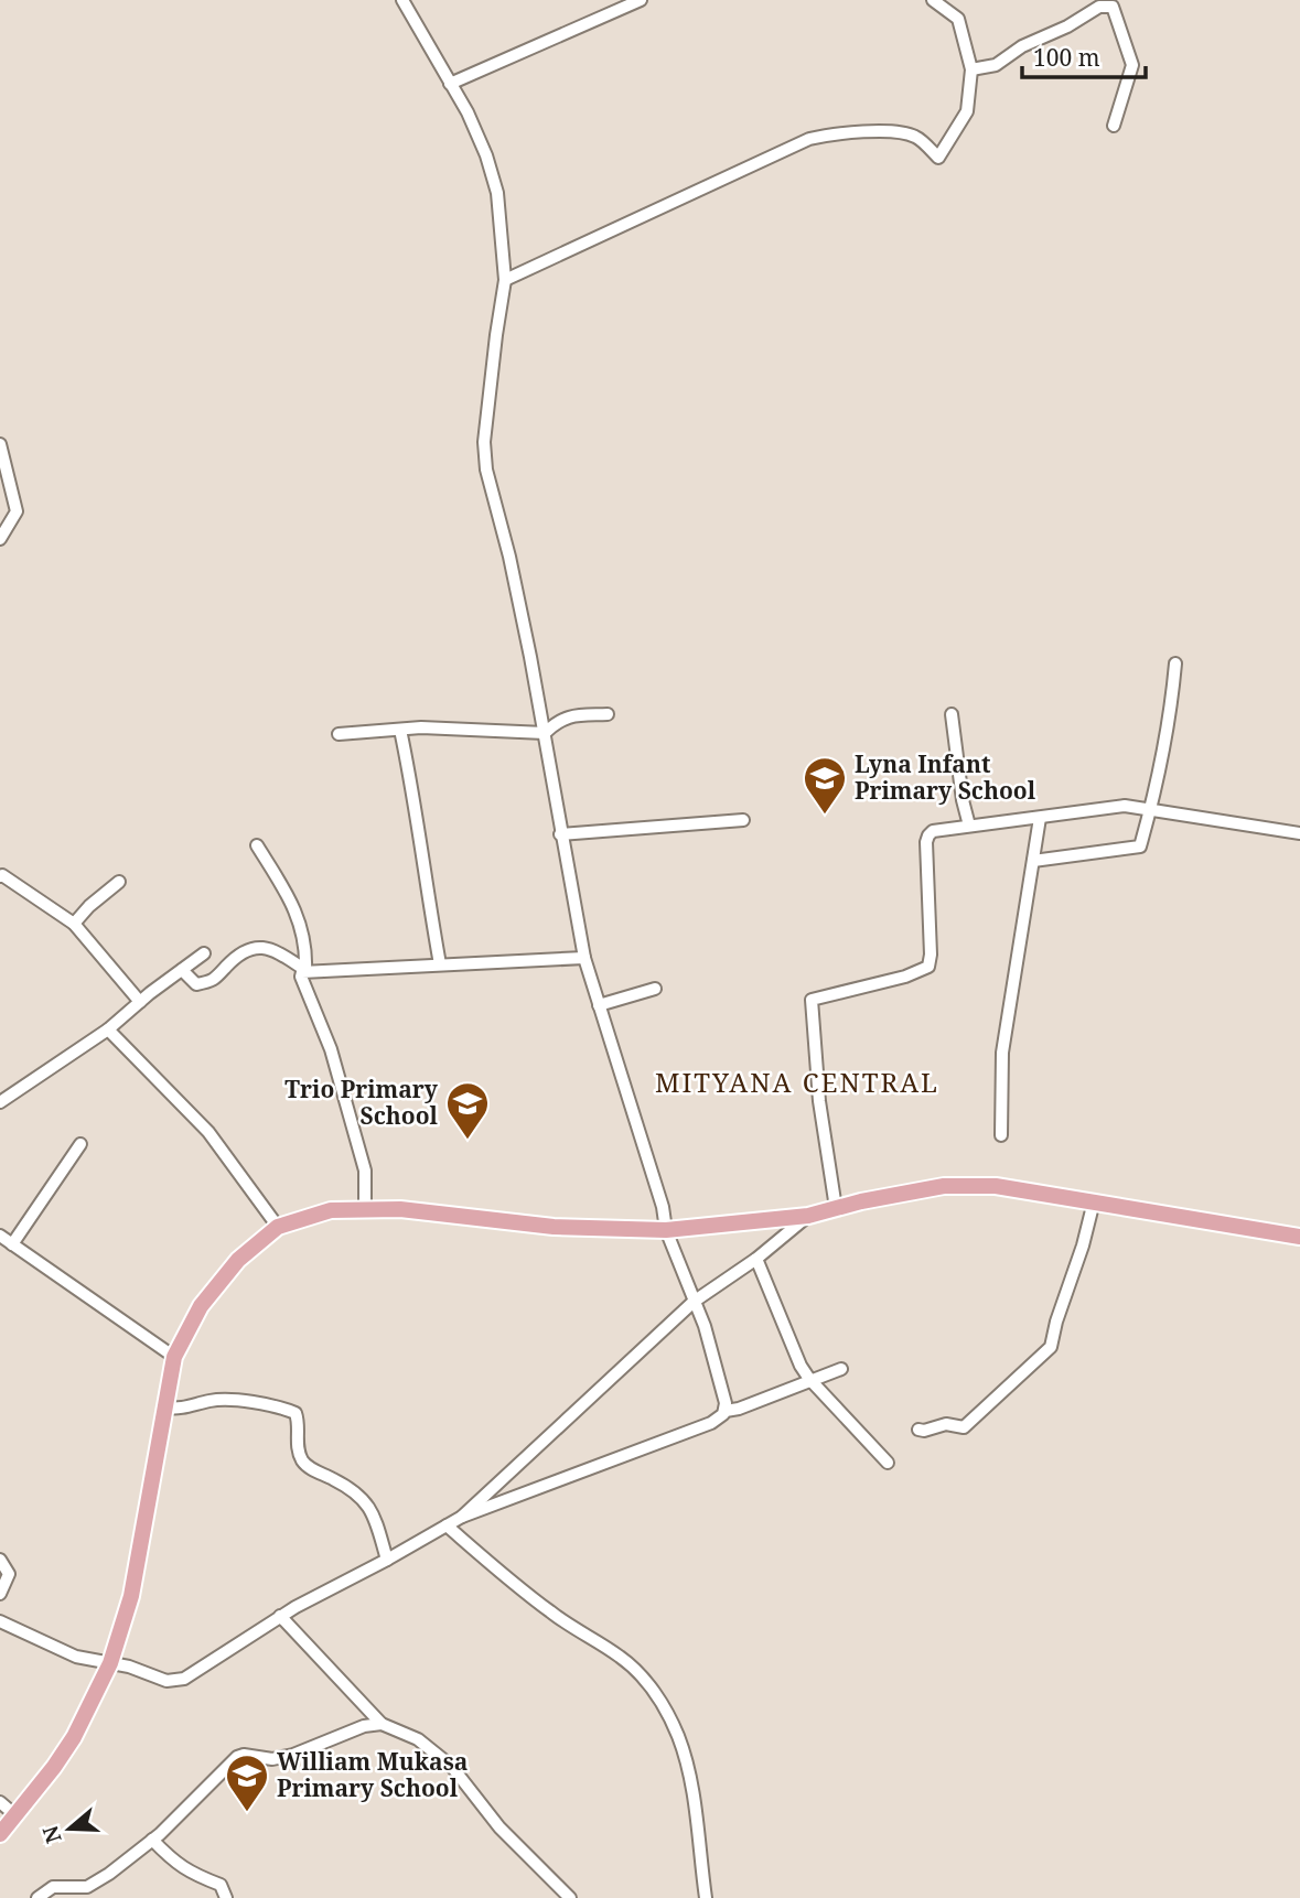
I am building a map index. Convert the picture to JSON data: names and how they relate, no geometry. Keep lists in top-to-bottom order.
{
  "districts": ["MITYANA CENTRAL"],
  "places": {
    "school or university": ["Lyna Infant Primary School", "Trio Primary School", "William Mukasa Primary School"]
  },
  "scale_bar": "100 m",
  "north": "left"
}
